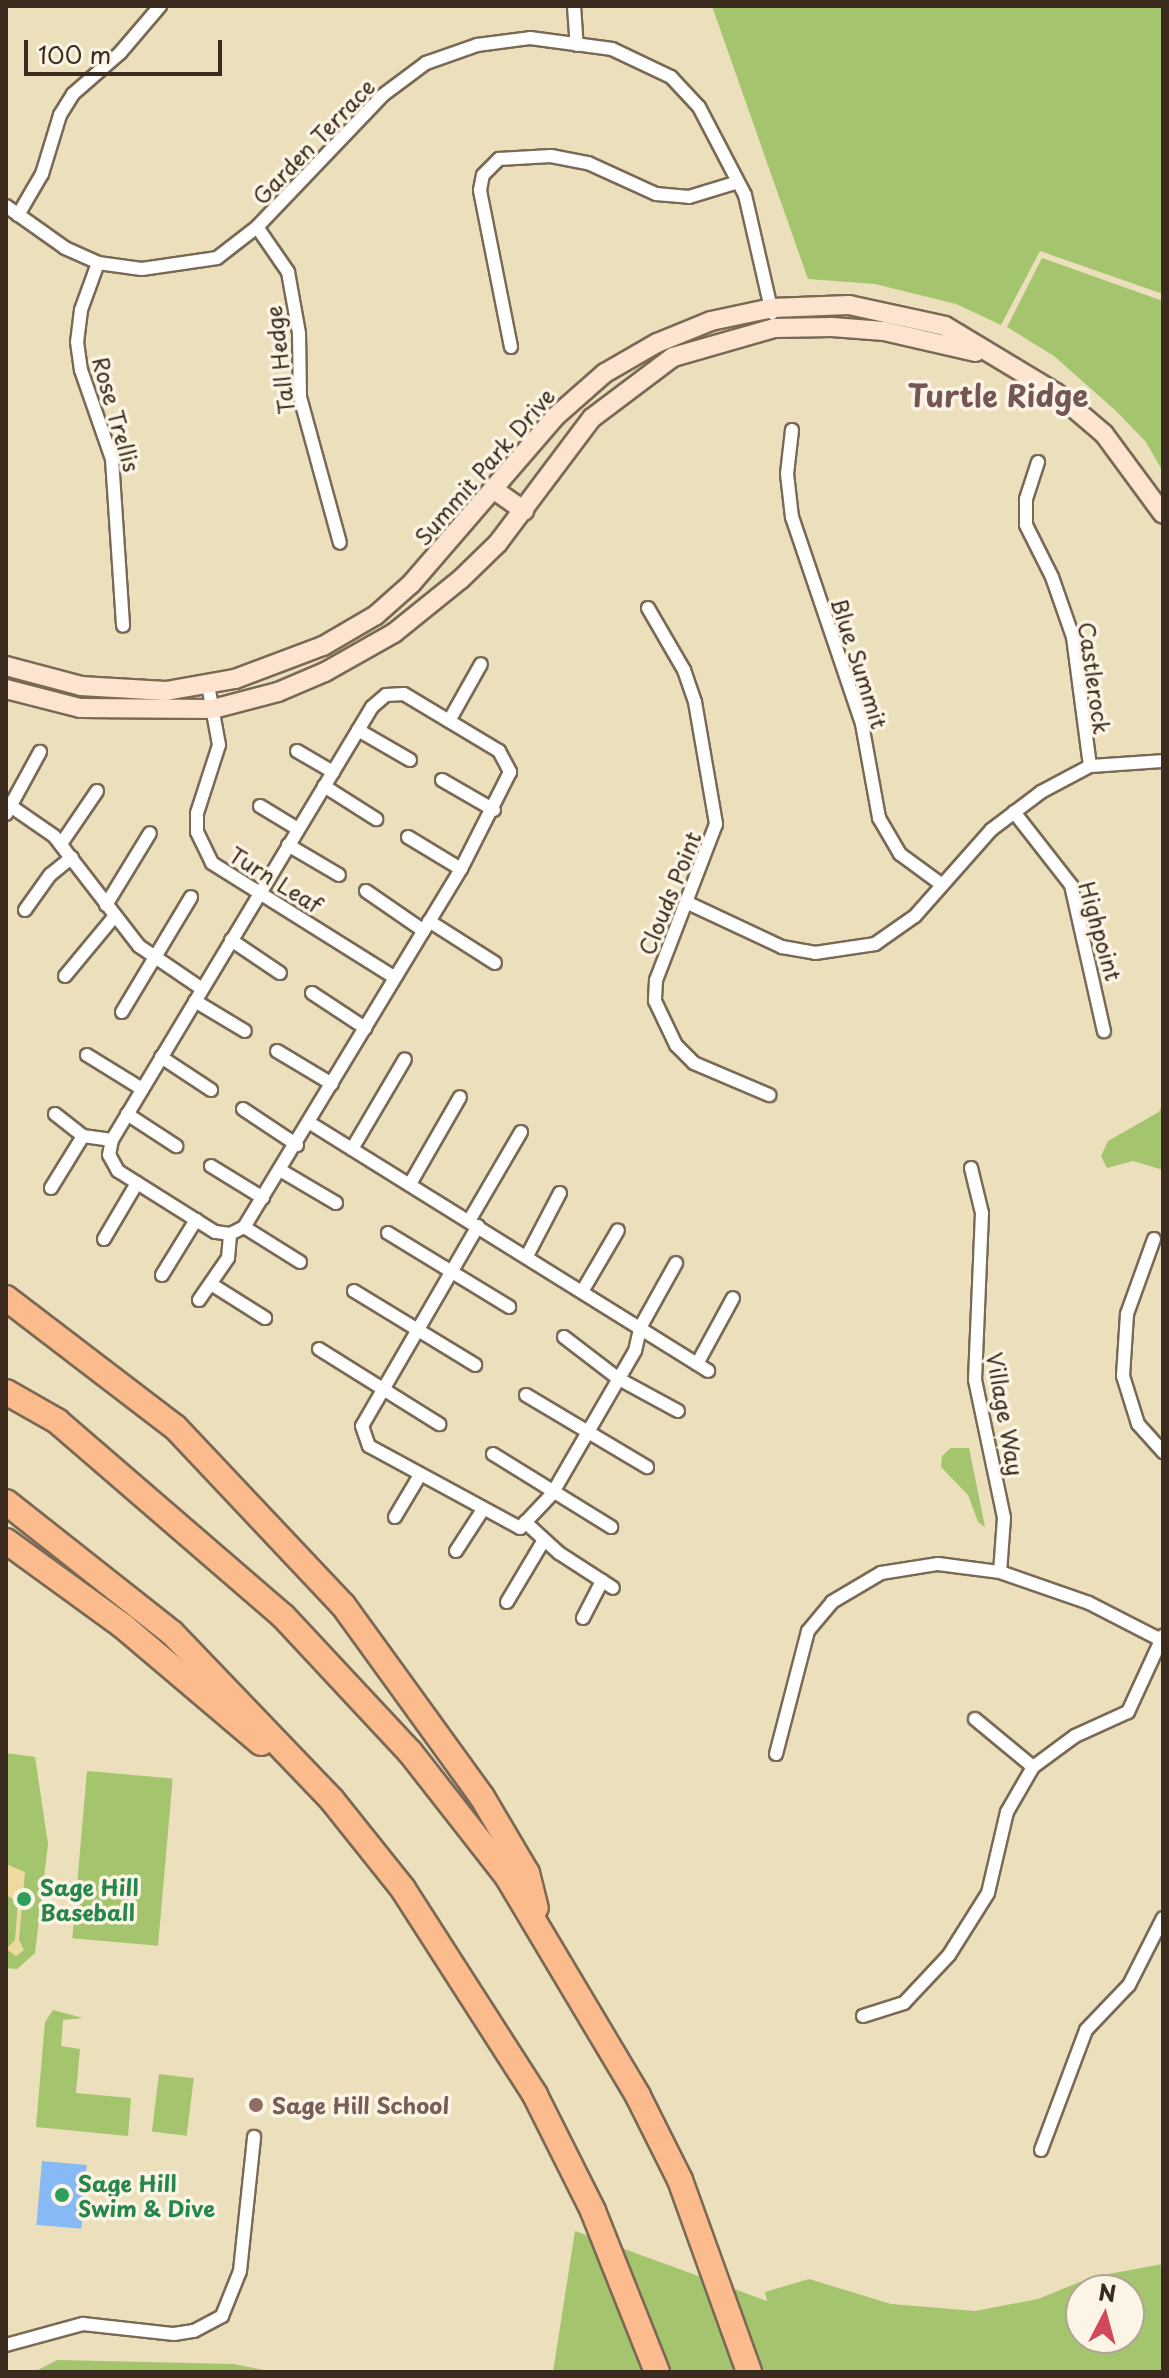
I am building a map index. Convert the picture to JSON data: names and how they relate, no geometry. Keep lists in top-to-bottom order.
{
  "streets": {
    "street": [
      "Garden Terrace",
      "Tall Hedge",
      "Rose Trellis",
      "Summit Park Drive",
      "Blue Summit",
      "Castlerock",
      "Turn Leaf",
      "Clouds Point",
      "Highpoint",
      "Village Way"
    ]
  },
  "crossings": [
    ["Garden Terrace", "Tall Hedge"],
    ["Garden Terrace", "Rose Trellis"],
    ["Garden Terrace", "Summit Park Drive"],
    ["Summit Park Drive", "Turn Leaf"]
  ],
  "districts": ["Turtle Ridge"],
  "places": ["Sage Hill Baseball", "Sage Hill School", "Sage Hill Swim & Dive"],
  "scale_bar": "100 m",
  "north": "top"
}
